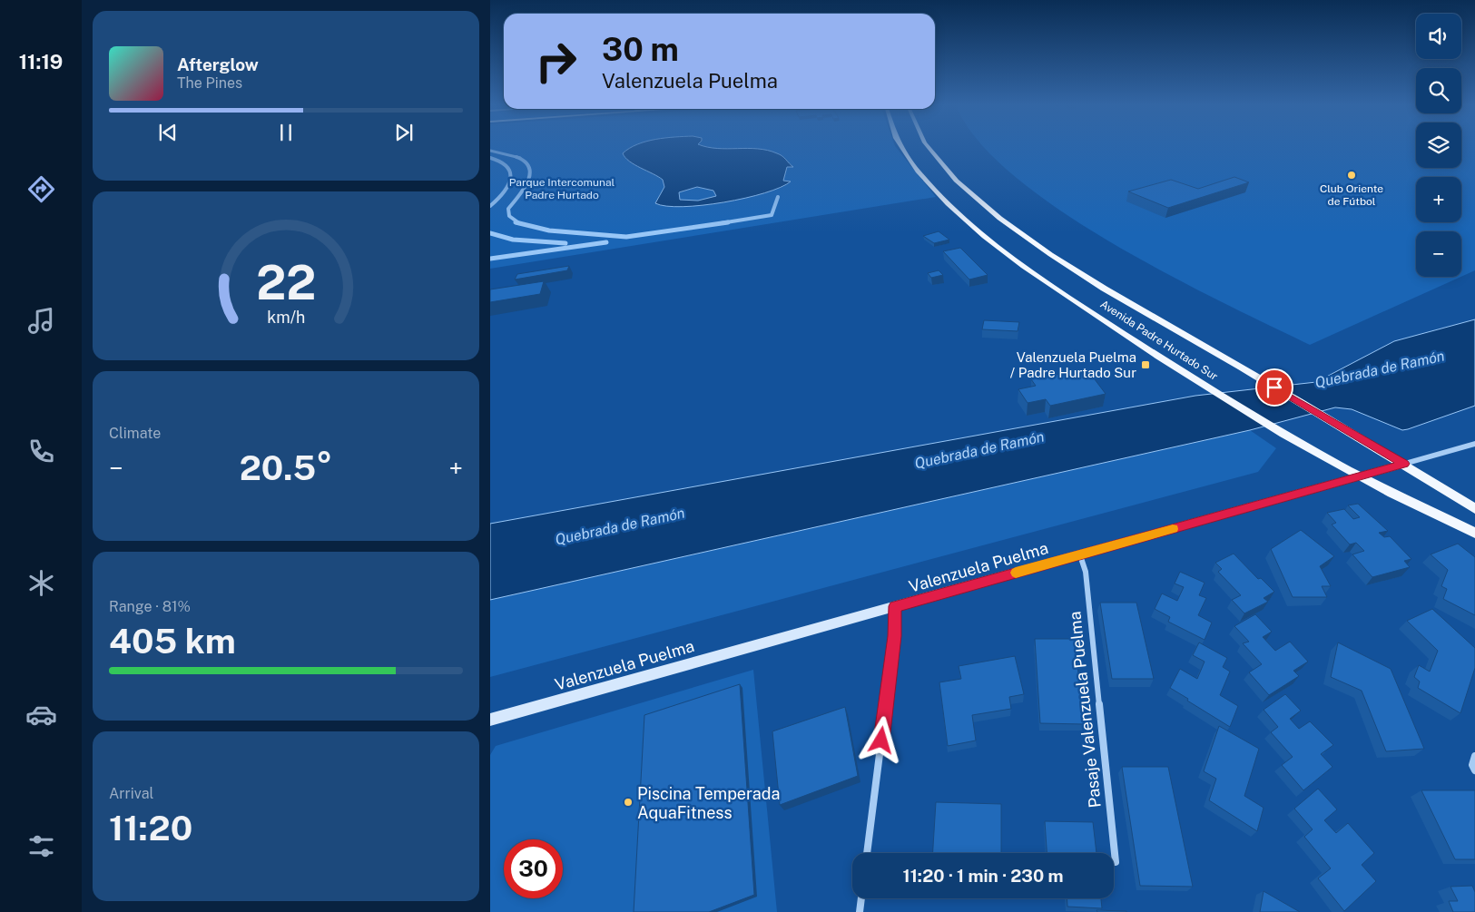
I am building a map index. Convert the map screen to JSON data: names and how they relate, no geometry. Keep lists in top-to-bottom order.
{
  "streets": {
    "main road": ["Avenida Padre Hurtado Sur", "Valenzuela Puelma"],
    "street": ["Pasaje Valenzuela Puelma"]
  },
  "crossings": [
    ["Avenida Padre Hurtado Sur", "Valenzuela Puelma"],
    ["Valenzuela Puelma", "Pasaje Valenzuela Puelma"]
  ],
  "water": ["Quebrada de Ramón"],
  "parks": ["Parque Intercomunal Padre Hurtado"],
  "places": {
    "other": ["Club Oriente de Fútbol", "Piscina Temperada AquaFitness"],
    "transit": ["Valenzuela Puelma / Padre Hurtado Sur"]
  },
  "page": {
    "tabs": "11:19",
    "map_buttons": ["+", "−"],
    "turn": ["30 m", "Valenzuela Puelma"],
    "song": ["Afterglow", "The Pines"],
    "tile": [
      "Climate",
      ["Range · 81%", "405 km"],
      ["Arrival", "11:20"]
    ],
    "heat": ["−", "20.5°", "+"],
    "limit": "30",
    "trip": "11:20 · 1 min · 230 m",
    "gauge": ["22", "km/h"]
  }
}
